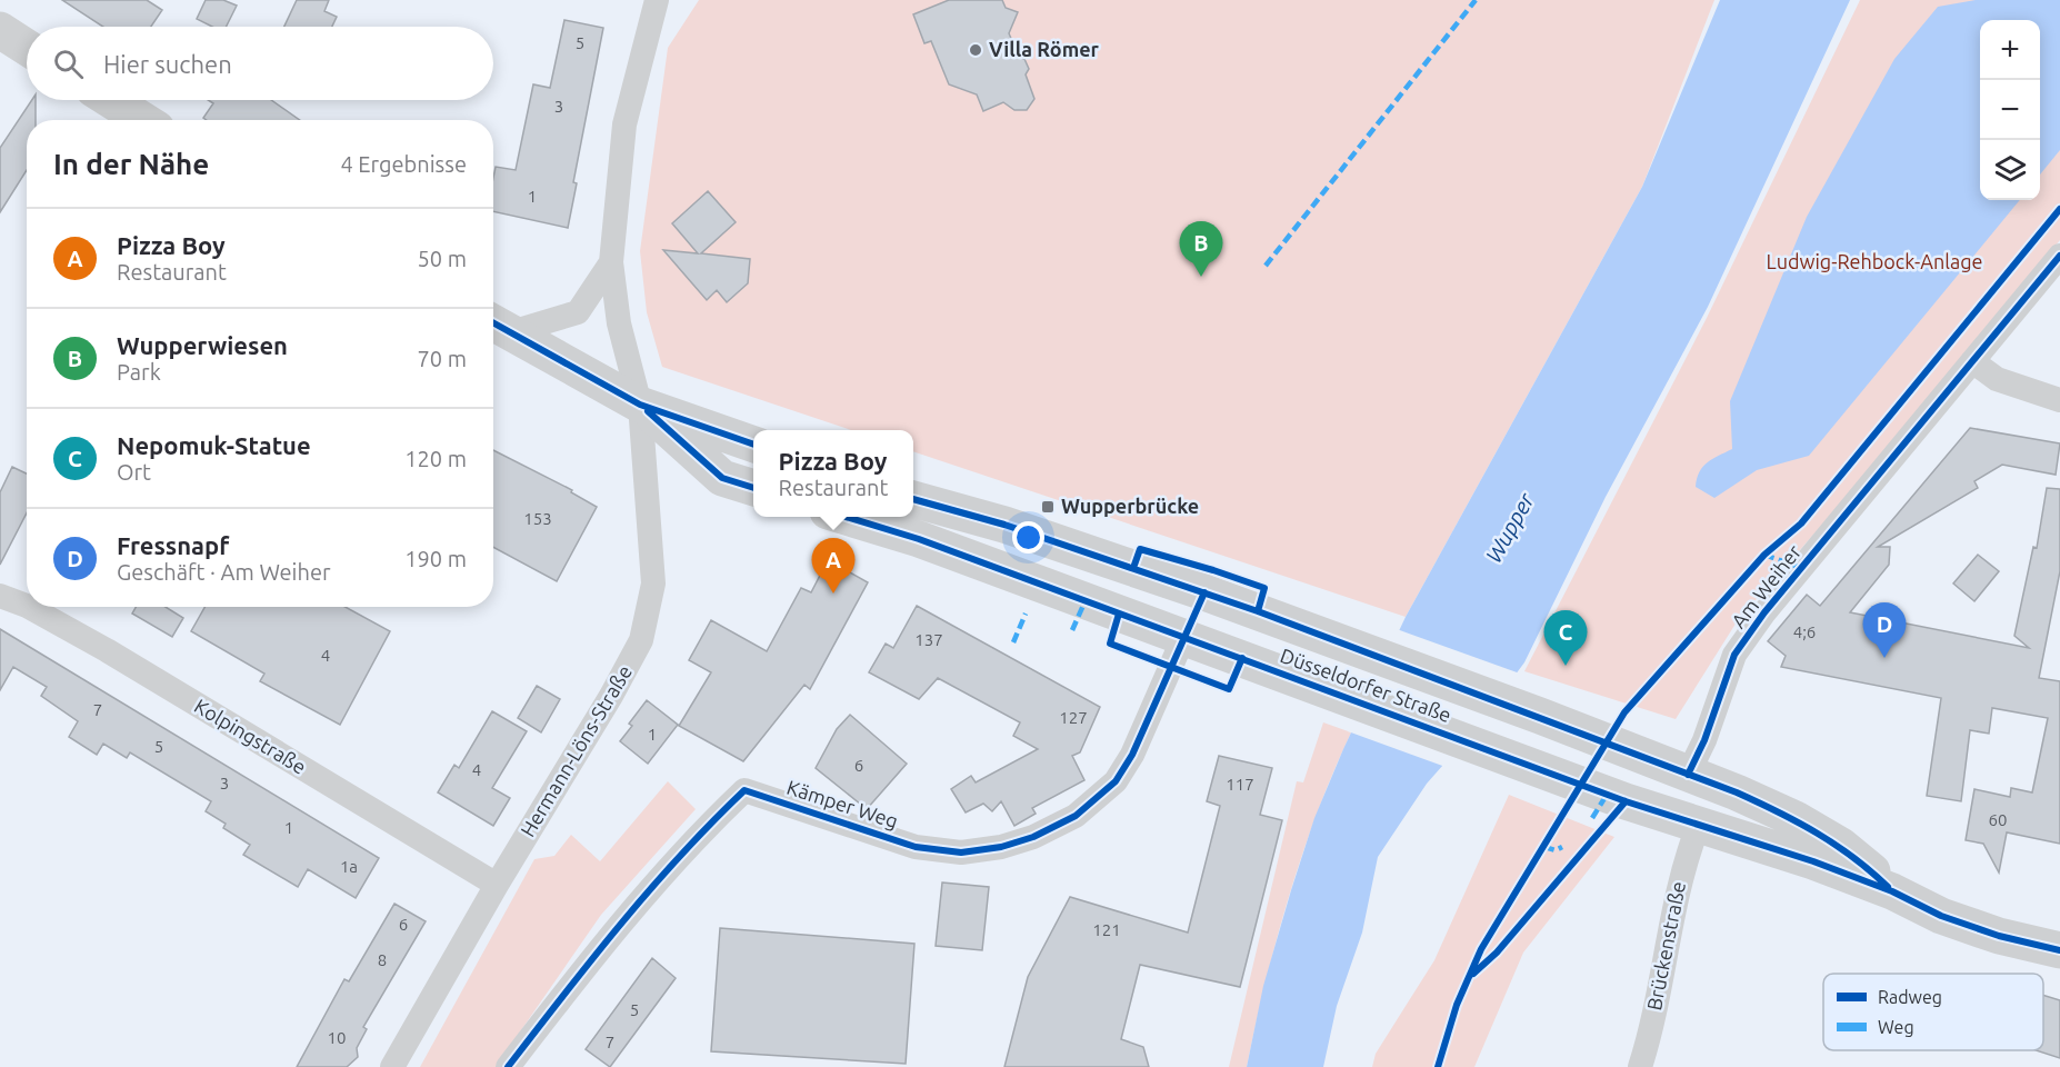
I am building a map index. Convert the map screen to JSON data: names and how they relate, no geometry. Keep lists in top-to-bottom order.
{
  "streets": {
    "main road": ["Düsseldorfer Straße"],
    "street": [
      "Am Weiher",
      "Kolpingstraße",
      "Hermann-Löns-Straße",
      "Kämper Weg",
      "Brückenstraße"
    ]
  },
  "crossings": [
    ["Am Weiher", "Düsseldorfer Straße"],
    ["Düsseldorfer Straße", "Kämper Weg"],
    ["Düsseldorfer Straße", "Brückenstraße"],
    ["Kolpingstraße", "Hermann-Löns-Straße"]
  ],
  "water": ["Wupper"],
  "parks": ["Ludwig-Rehbock-Anlage"],
  "places": {
    "other": ["Villa Römer"],
    "transit": ["Wupperbrücke"]
  },
  "house_numbers": [
    "5",
    "3",
    "1",
    "153",
    "4;6",
    "137",
    "4",
    "7",
    "127",
    "1",
    "5",
    "6",
    "4",
    "3",
    "117",
    "60",
    "1",
    "1a",
    "6",
    "121",
    "8",
    "5",
    "10",
    "7"
  ],
  "legend": ["Radweg", "Weg"],
  "page": {
    "map_buttons": ["+", "−"],
    "search": "Hier suchen",
    "heading": ["In der Nähe", "4 Ergebnisse"],
    "list": [
      {
        "mark": "A",
        "name": "Pizza Boy",
        "note": "Restaurant",
        "value": "50 m"
      },
      {
        "mark": "B",
        "name": "Wupperwiesen",
        "note": "Park",
        "value": "70 m"
      },
      {
        "mark": "C",
        "name": "Nepomuk-Statue",
        "note": "Ort",
        "value": "120 m"
      },
      {
        "mark": "D",
        "name": "Fressnapf",
        "note": "Geschäft · Am Weiher",
        "value": "190 m"
      }
    ],
    "pins": [
      "B",
      "A",
      "D",
      "C"
    ],
    "popup": ["Pizza Boy", "Restaurant"]
  }
}
